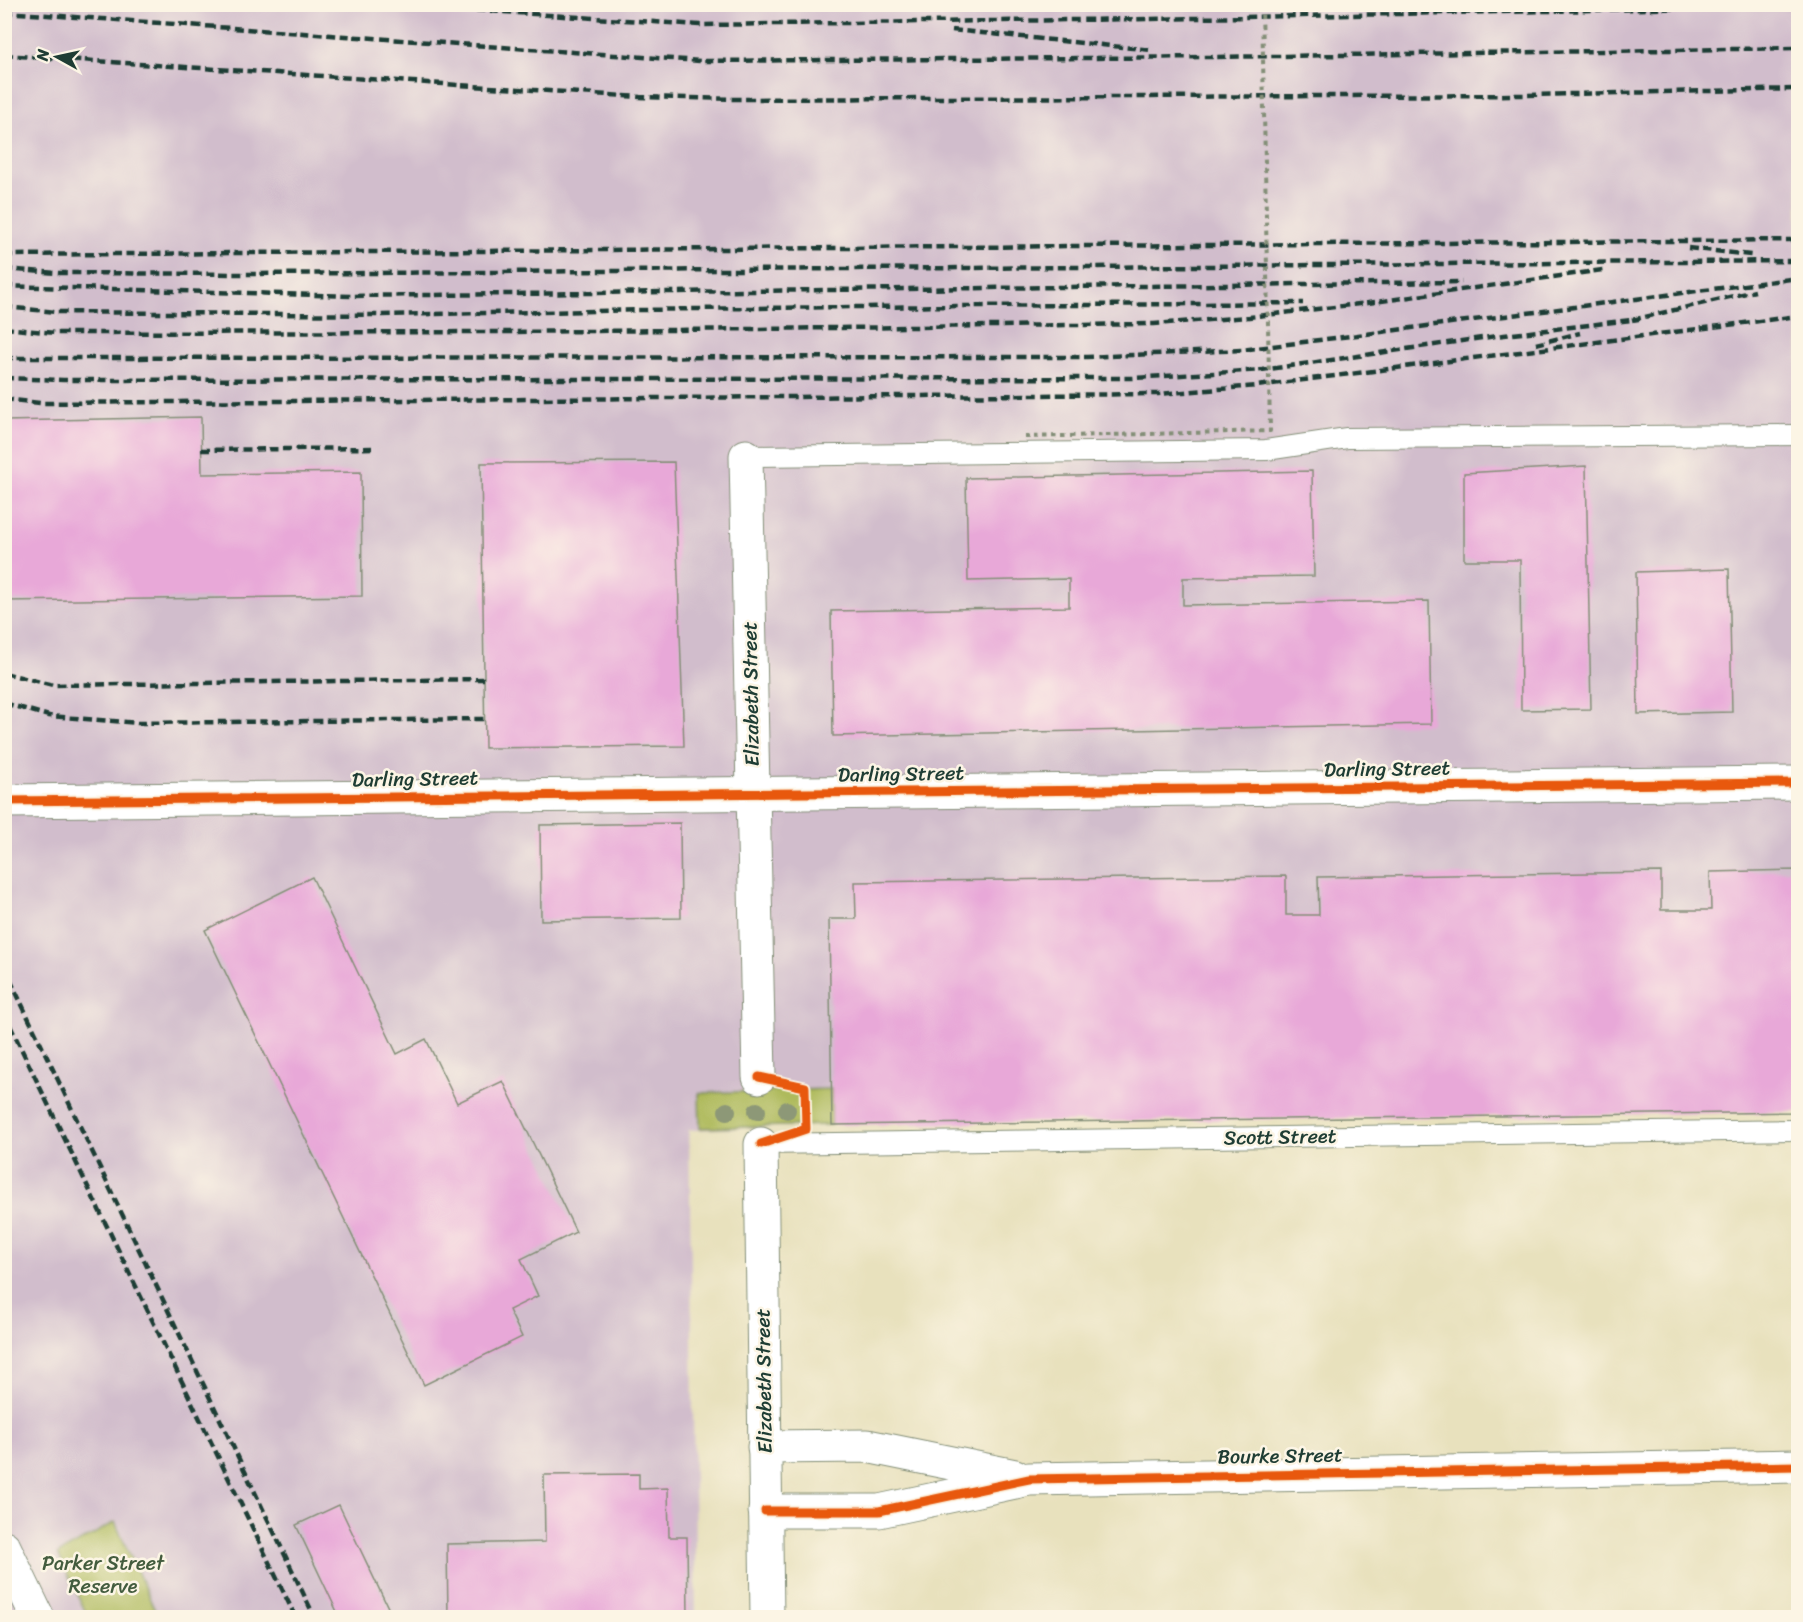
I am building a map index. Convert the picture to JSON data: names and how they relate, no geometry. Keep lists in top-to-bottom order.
{
  "streets": {
    "street": ["Elizabeth Street", "Darling Street", "Bourke Street"],
    "lane": ["Scott Street"]
  },
  "crossings": [
    ["Elizabeth Street", "Darling Street"],
    ["Elizabeth Street", "Scott Street"],
    ["Elizabeth Street", "Bourke Street"]
  ],
  "parks": ["Parker Street Reserve"],
  "north": "left"
}
